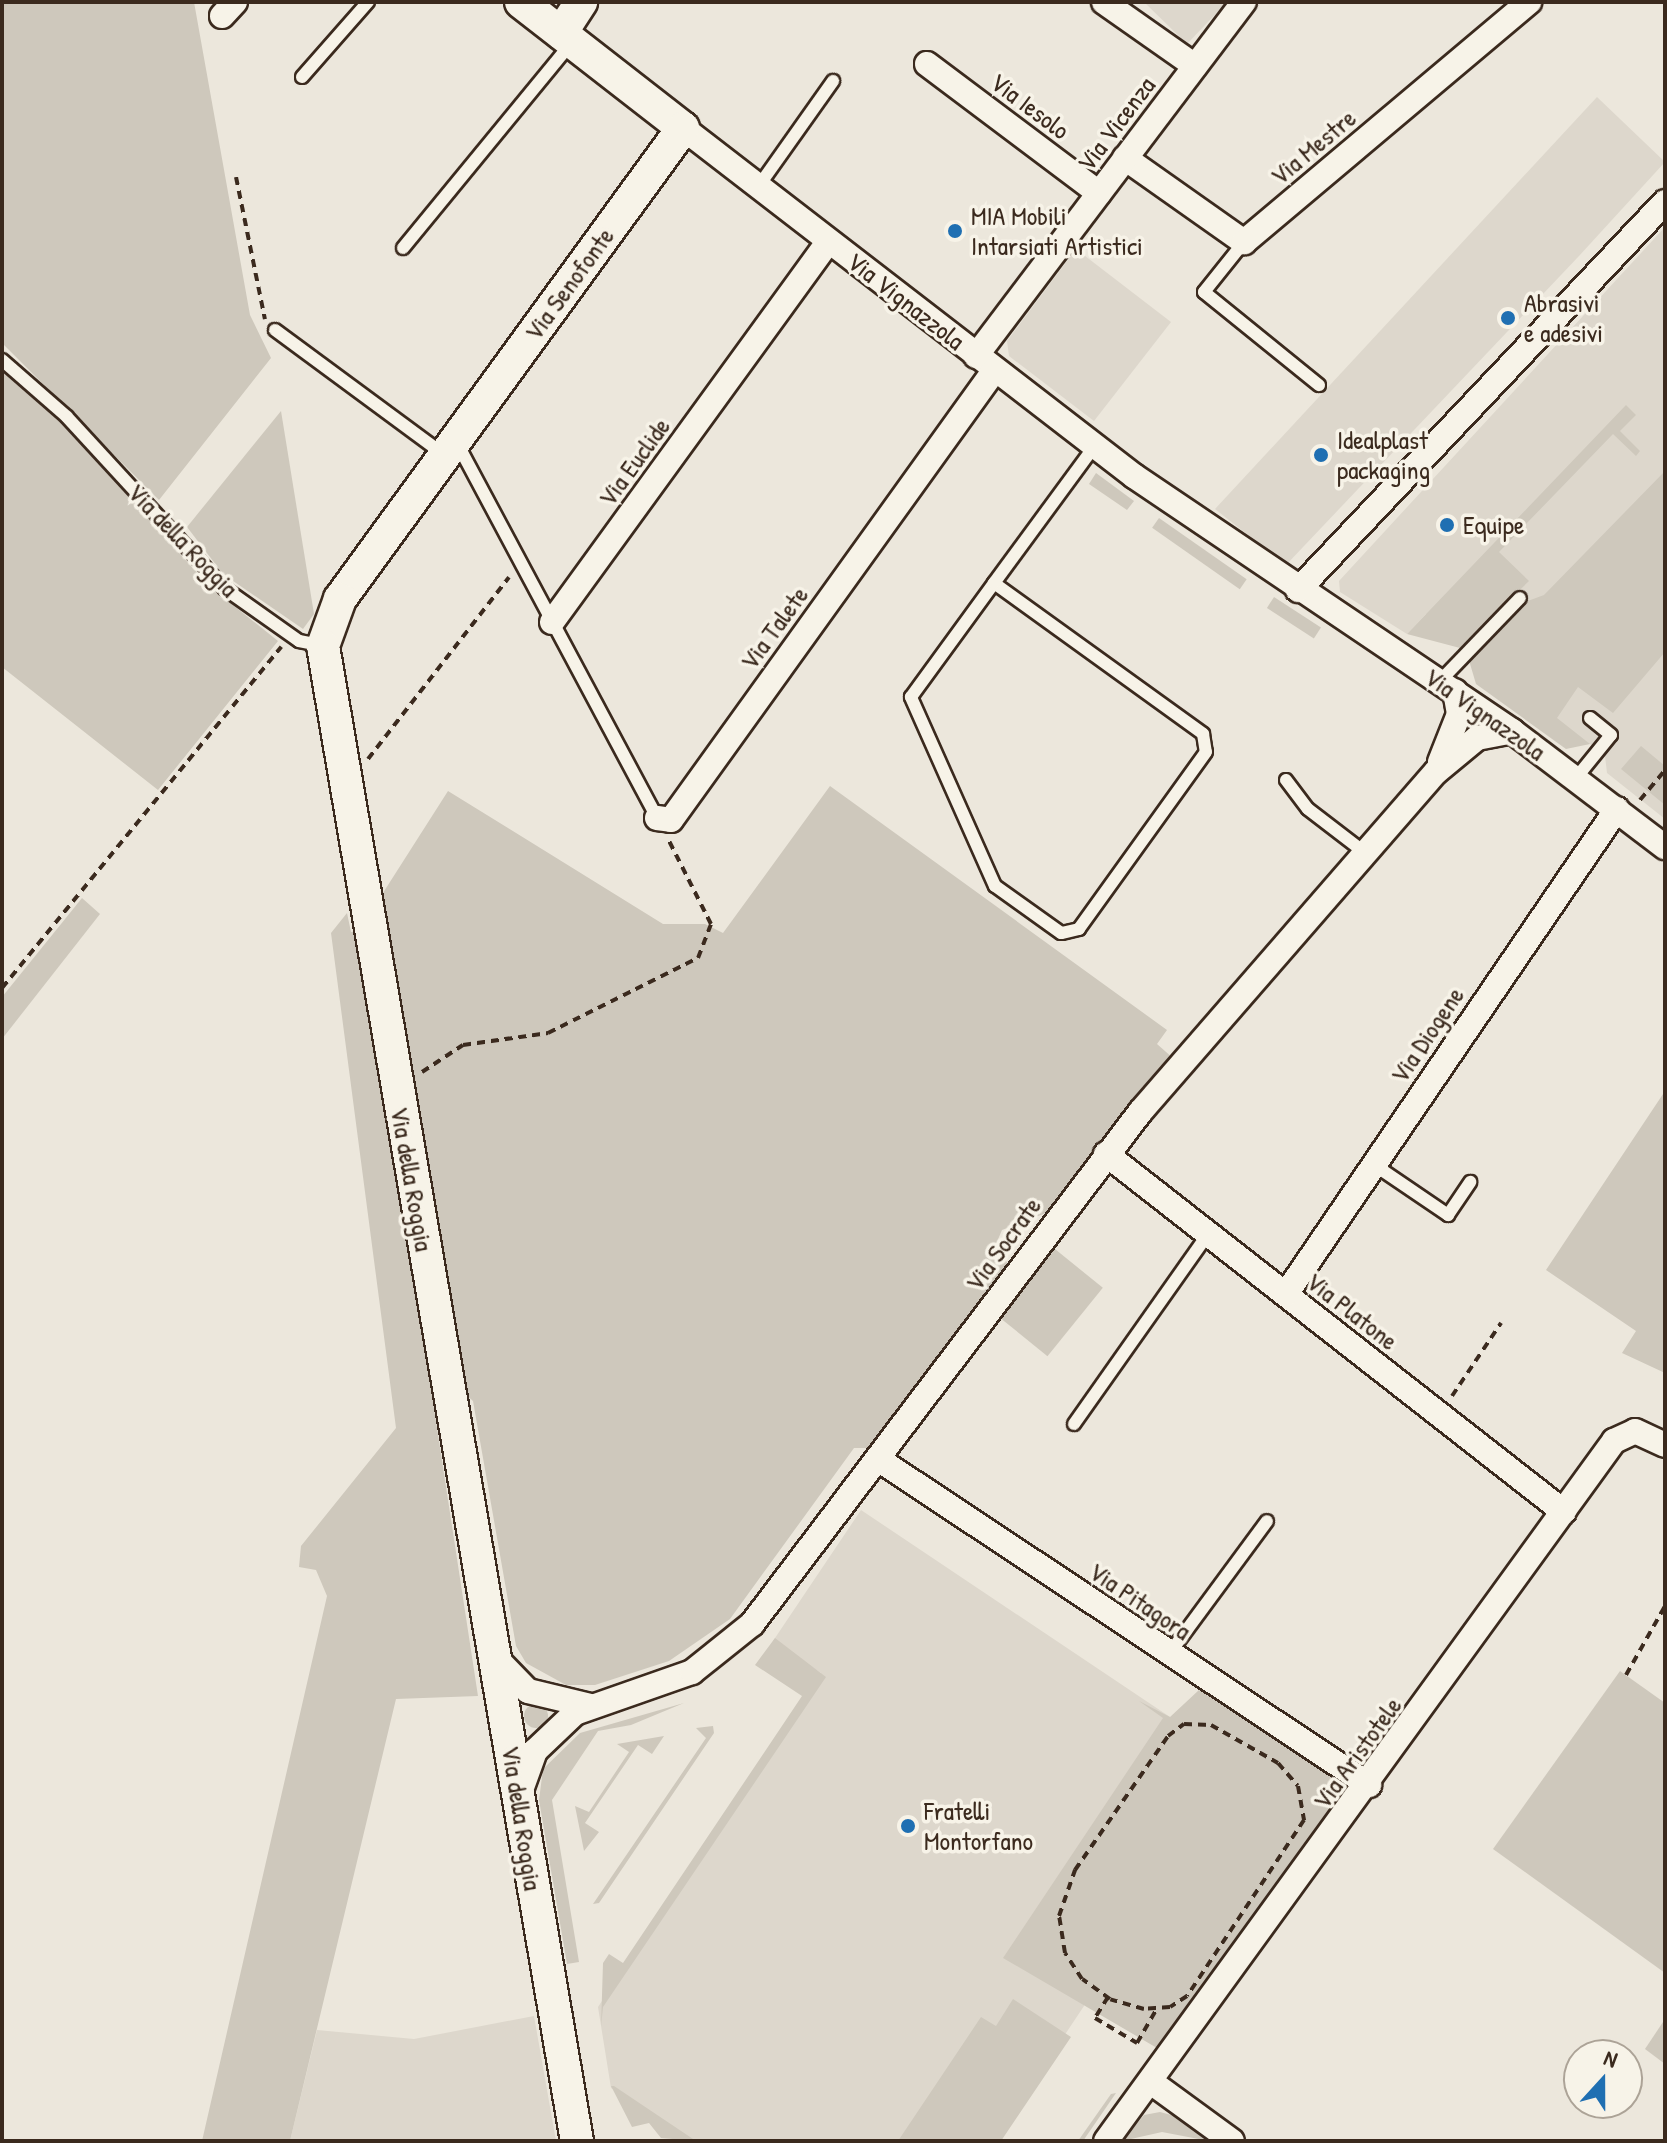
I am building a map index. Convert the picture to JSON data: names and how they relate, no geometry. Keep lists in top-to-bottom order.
{
  "streets": {
    "street": [
      "Via Iesolo",
      "Via Vicenza",
      "Via Mestre",
      "Via Senofonte",
      "Via Vignazzola",
      "Via Euclide",
      "Via della Roggia",
      "Via Talete",
      "Via Diogene",
      "Via Socrate",
      "Via Platone",
      "Via Pitagora",
      "Via Aristotele"
    ]
  },
  "crossings": [
    ["Via Iesolo", "Via Vicenza"],
    ["Via Vicenza", "Via Vignazzola"],
    ["Via Vicenza", "Via Talete"],
    ["Via Senofonte", "Via Vignazzola"],
    ["Via Senofonte", "Via della Roggia"],
    ["Via Vignazzola", "Via Euclide"],
    ["Via Vignazzola", "Via Talete"],
    ["Via Vignazzola", "Via Diogene"],
    ["Via Vignazzola", "Via Socrate"],
    ["Via della Roggia", "Via Socrate"],
    ["Via Diogene", "Via Platone"],
    ["Via Socrate", "Via Platone"],
    ["Via Socrate", "Via Pitagora"],
    ["Via Platone", "Via Aristotele"],
    ["Via Pitagora", "Via Aristotele"]
  ],
  "places": [
    "MIA Mobili Intarsiati Artistici",
    "Abrasivi e adesivi",
    "Idealplast packaging",
    "Equipe",
    "Fratelli Montorfano"
  ],
  "north": "top"
}
